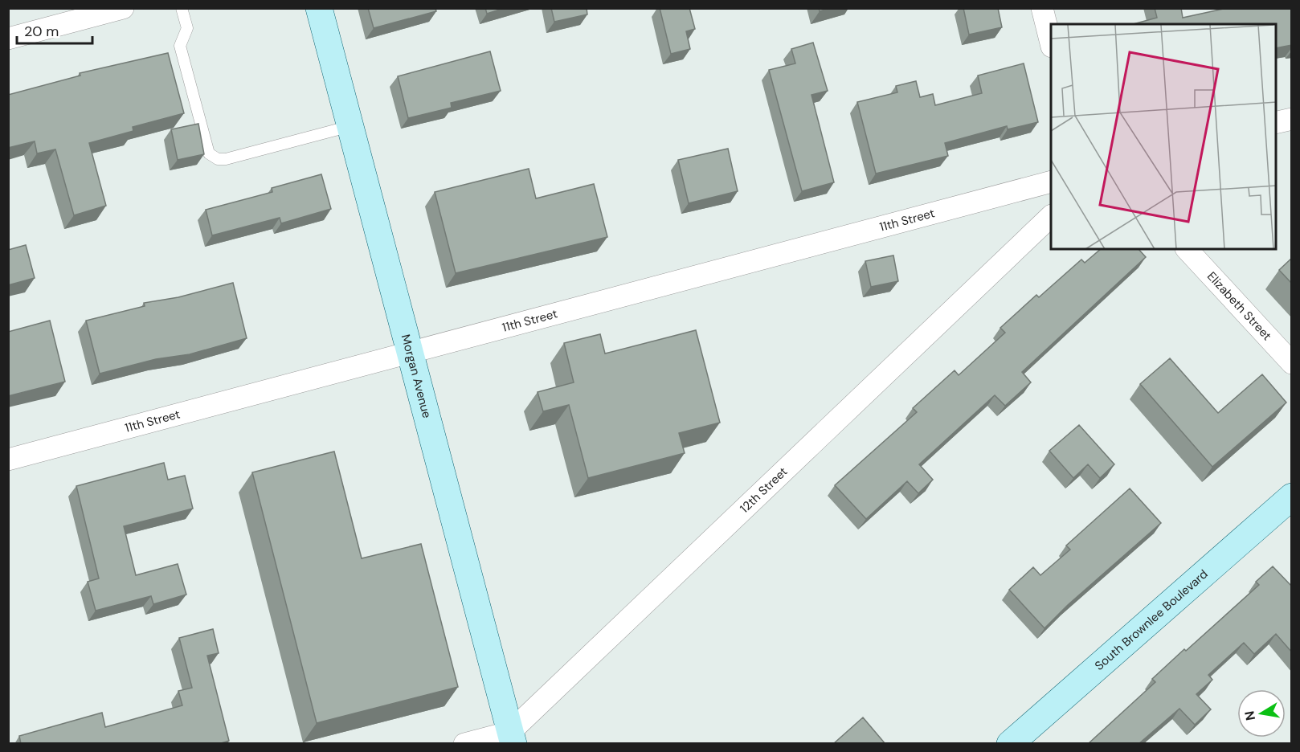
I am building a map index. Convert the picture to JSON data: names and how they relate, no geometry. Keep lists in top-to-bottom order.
{
  "streets": {
    "main road": ["Morgan Avenue", "South Brownlee Boulevard"],
    "street": ["11th Street", "Elizabeth Street", "12th Street"]
  },
  "crossings": [
    ["11th Street", "Morgan Avenue"],
    ["Morgan Avenue", "12th Street"]
  ],
  "scale_bar": "20 m",
  "north": "left"
}
